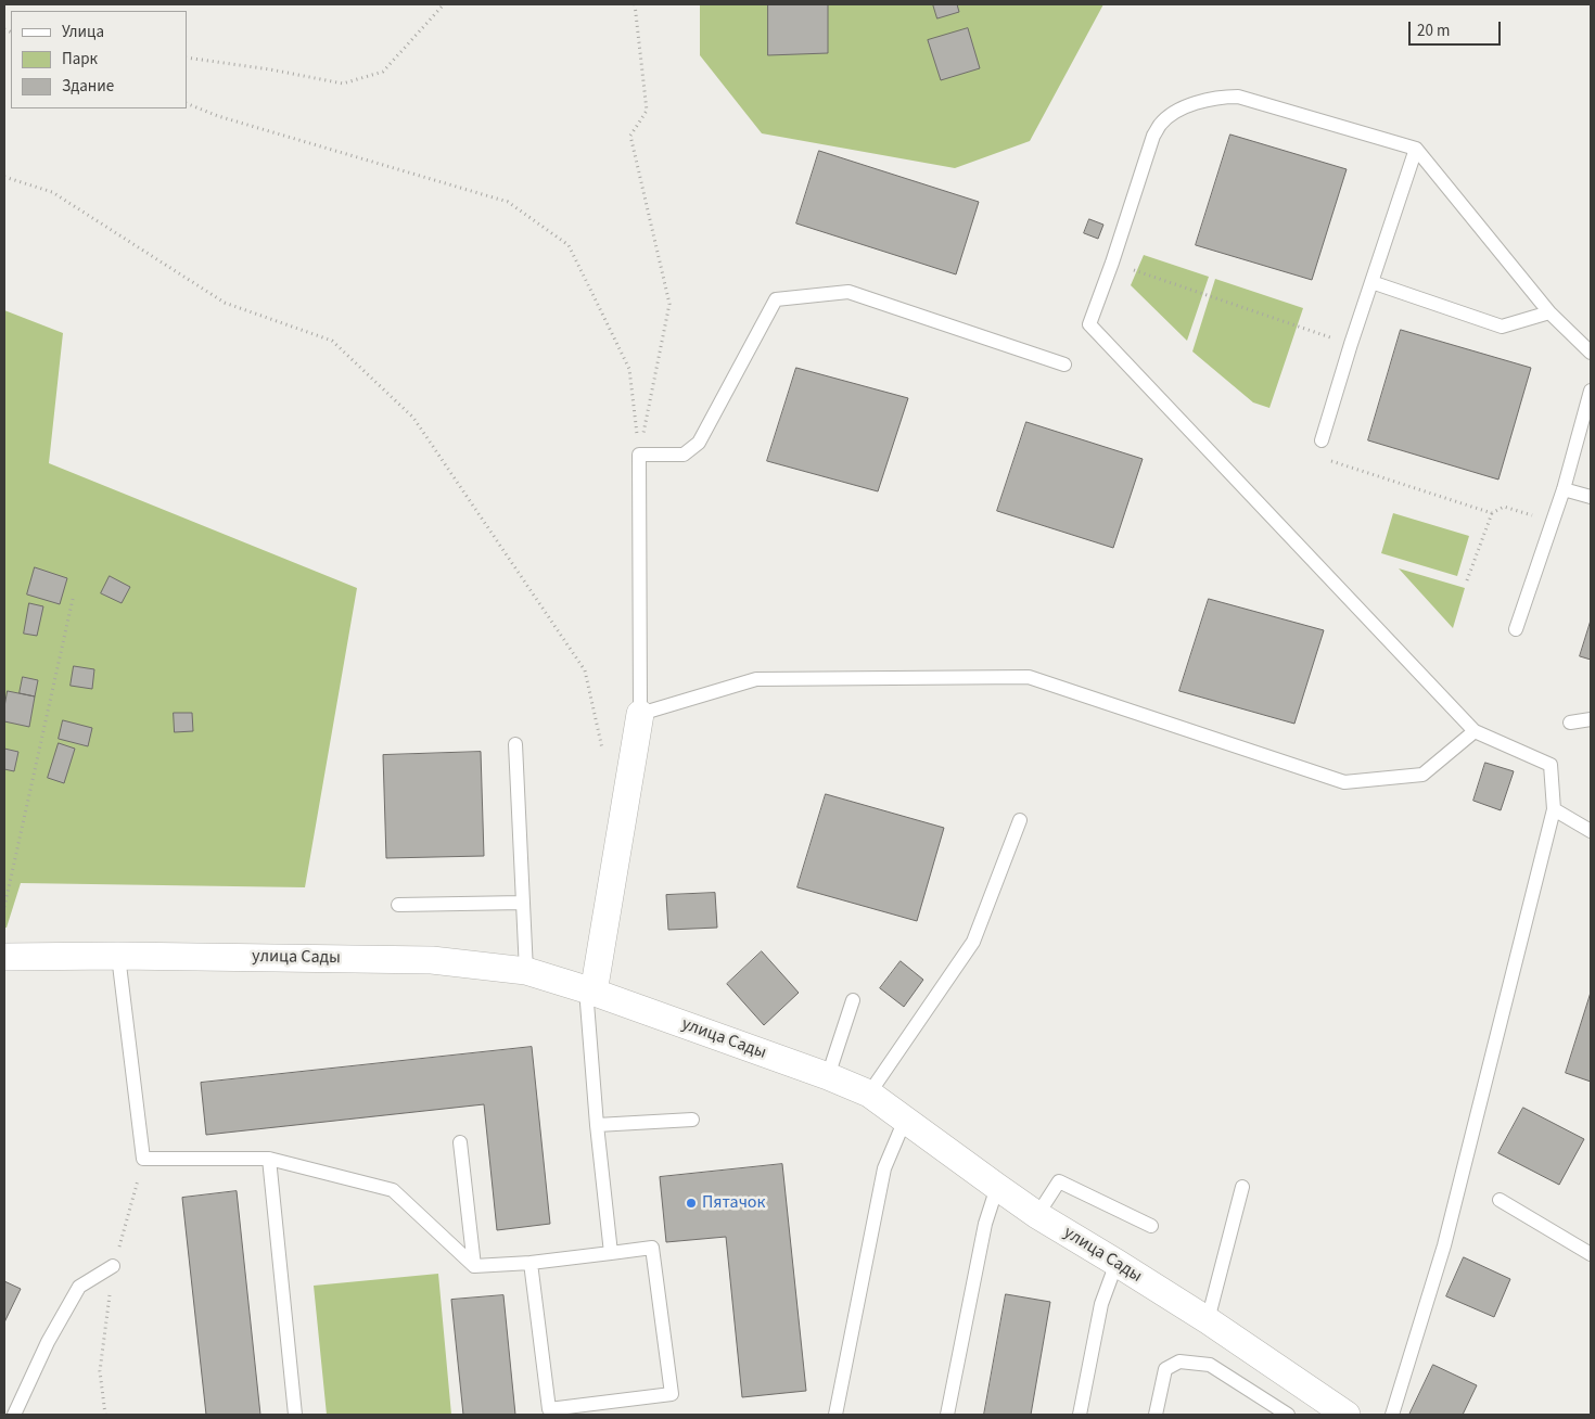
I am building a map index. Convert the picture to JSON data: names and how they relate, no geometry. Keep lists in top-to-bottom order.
{
  "streets": {
    "street": ["улица Сады"]
  },
  "places": ["Пятачок"],
  "legend": ["Улица", "Парк", "Здание"],
  "scale_bar": "20 m"
}
